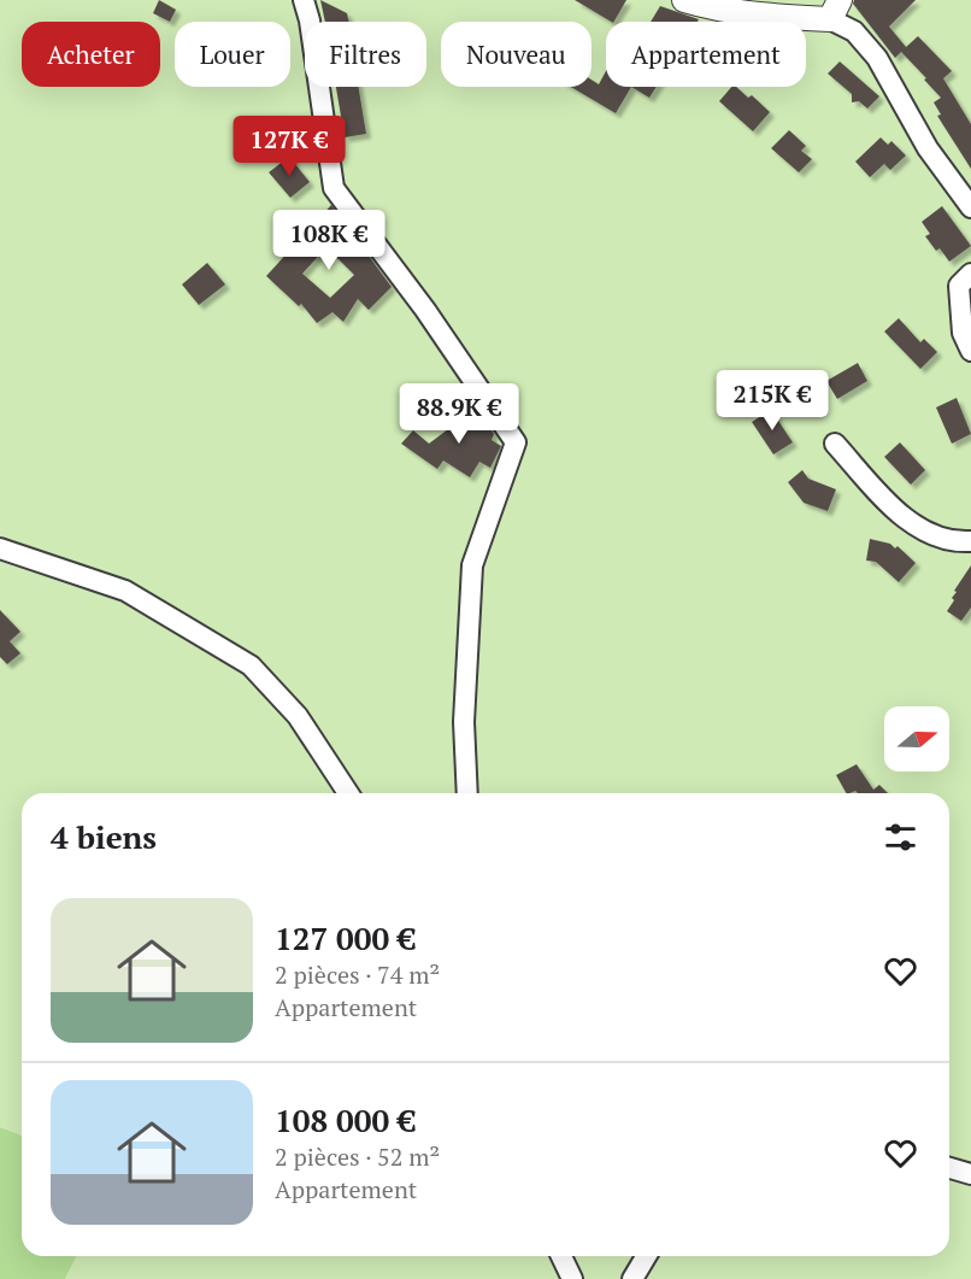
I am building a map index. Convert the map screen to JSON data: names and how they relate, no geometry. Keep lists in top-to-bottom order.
{
  "north": "right",
  "page": {
    "chip": [
      "Acheter",
      "Louer",
      "Filtres",
      "Nouveau",
      "Appartement"
    ],
    "price": [
      "127K €",
      "108K €",
      "215K €",
      "88.9K €"
    ],
    "heading": "4 biens",
    "list": [
      {
        "name": "127 000 €",
        "note": "2 pièces · 74 m² · Appartement"
      },
      {
        "name": "108 000 €",
        "note": "2 pièces · 52 m² · Appartement"
      }
    ]
  }
}
